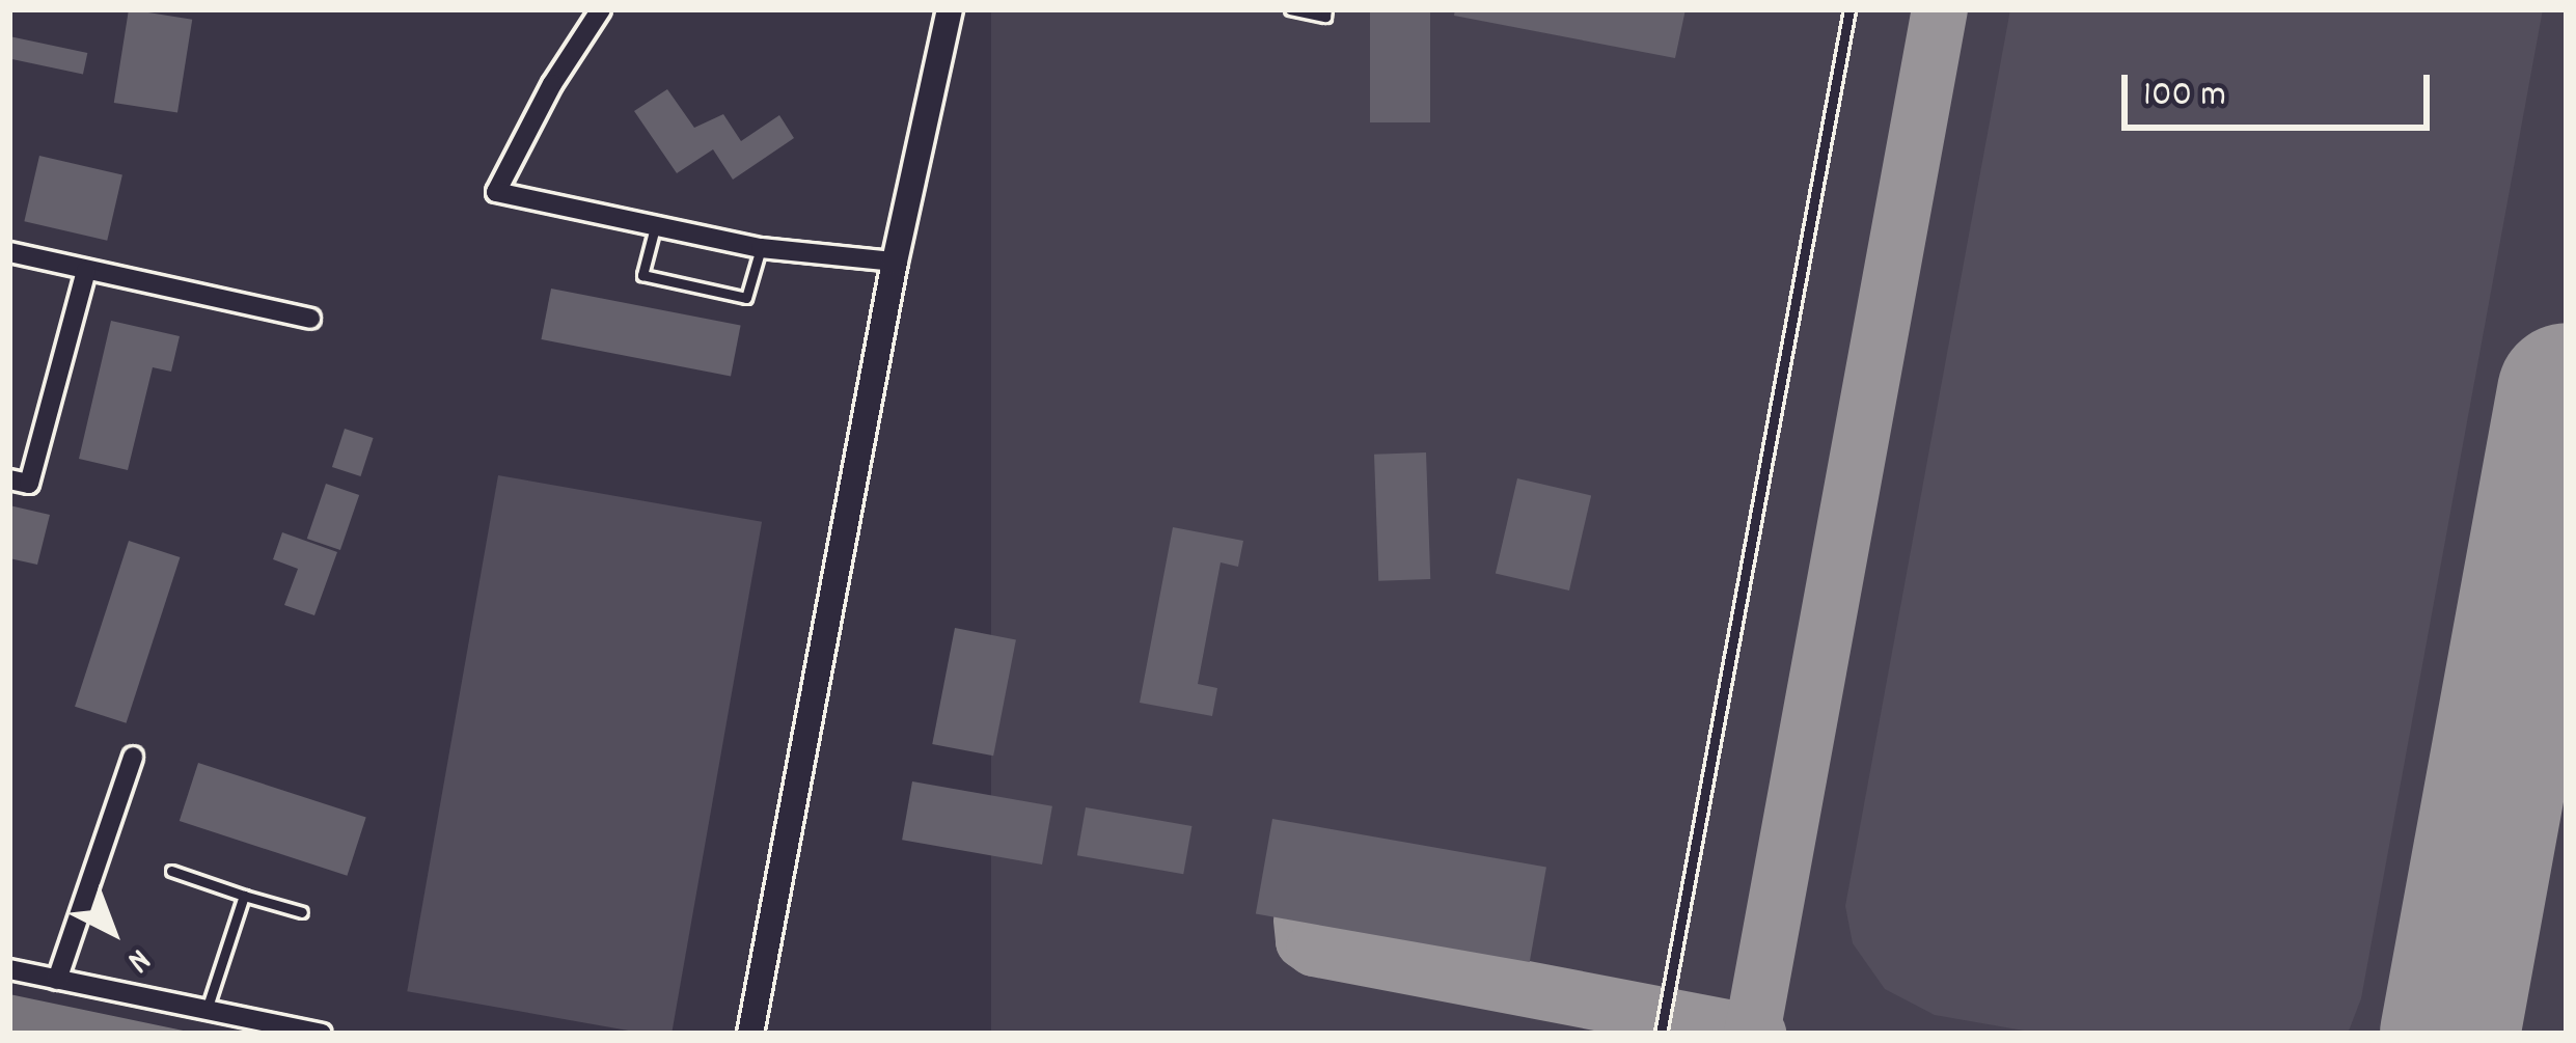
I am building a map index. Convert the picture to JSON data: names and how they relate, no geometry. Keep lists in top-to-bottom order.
{
  "scale_bar": "100 m",
  "north": "bottom right"
}
